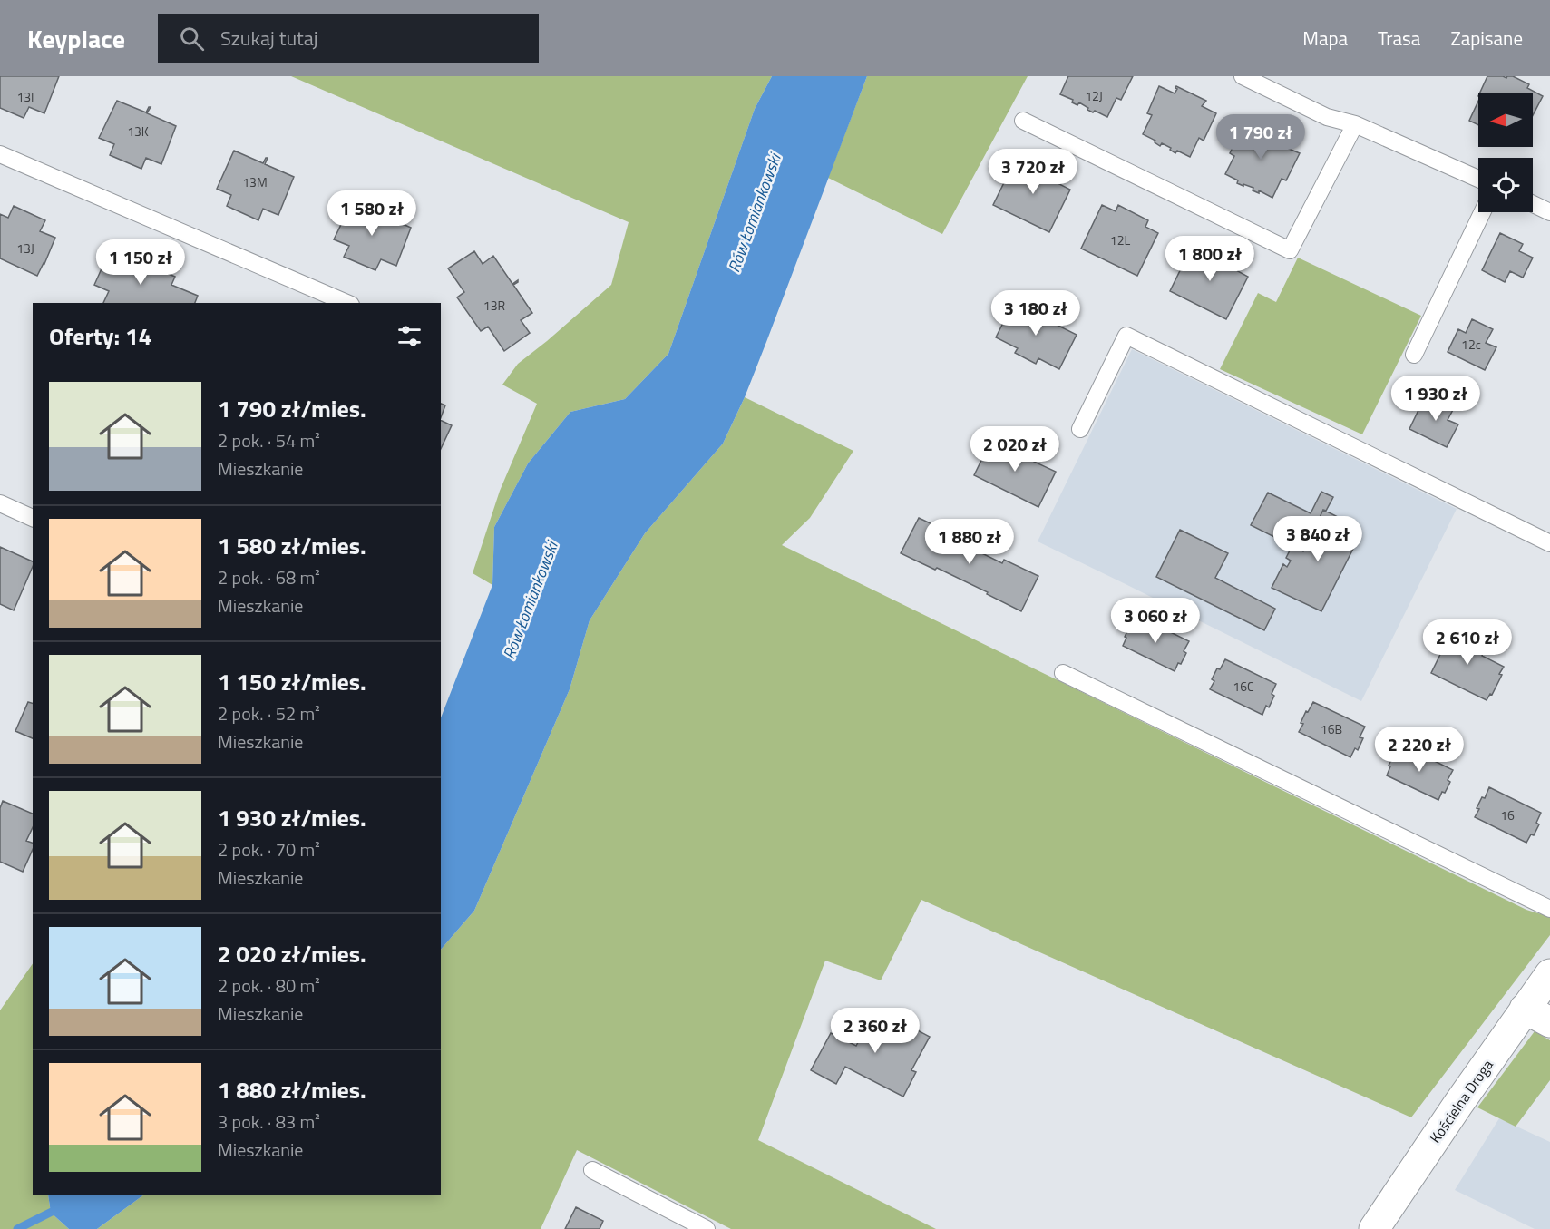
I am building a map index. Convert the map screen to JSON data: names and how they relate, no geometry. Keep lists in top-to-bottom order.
{
  "streets": {
    "street": ["Kościelna Droga"]
  },
  "water": ["Rów Łomiankowski"],
  "house_numbers": [
    "12J",
    "13I",
    "13K",
    "13M",
    "12L",
    "13J",
    "13R",
    "12c",
    "16C",
    "16B",
    "16"
  ],
  "north": "left",
  "page": {
    "header": "Keyplace",
    "search": "Szukaj tutaj",
    "nav": ["Mapa", "Trasa", "Zapisane"],
    "price": [
      "1 790 zł",
      "3 720 zł",
      "1 580 zł",
      "1 800 zł",
      "1 150 zł",
      "3 180 zł",
      "1 930 zł",
      "2 020 zł",
      "3 840 zł",
      "1 880 zł",
      "3 060 zł",
      "2 610 zł",
      "2 220 zł",
      "2 360 zł"
    ],
    "heading": "Oferty: 14",
    "list": [
      {
        "name": "1 790 zł/mies.",
        "note": "2 pok. · 54 m² · Mieszkanie"
      },
      {
        "name": "1 580 zł/mies.",
        "note": "2 pok. · 68 m² · Mieszkanie"
      },
      {
        "name": "1 150 zł/mies.",
        "note": "2 pok. · 52 m² · Mieszkanie"
      },
      {
        "name": "1 930 zł/mies.",
        "note": "2 pok. · 70 m² · Mieszkanie"
      },
      {
        "name": "2 020 zł/mies.",
        "note": "2 pok. · 80 m² · Mieszkanie"
      },
      {
        "name": "1 880 zł/mies.",
        "note": "3 pok. · 83 m² · Mieszkanie"
      }
    ]
  }
}
